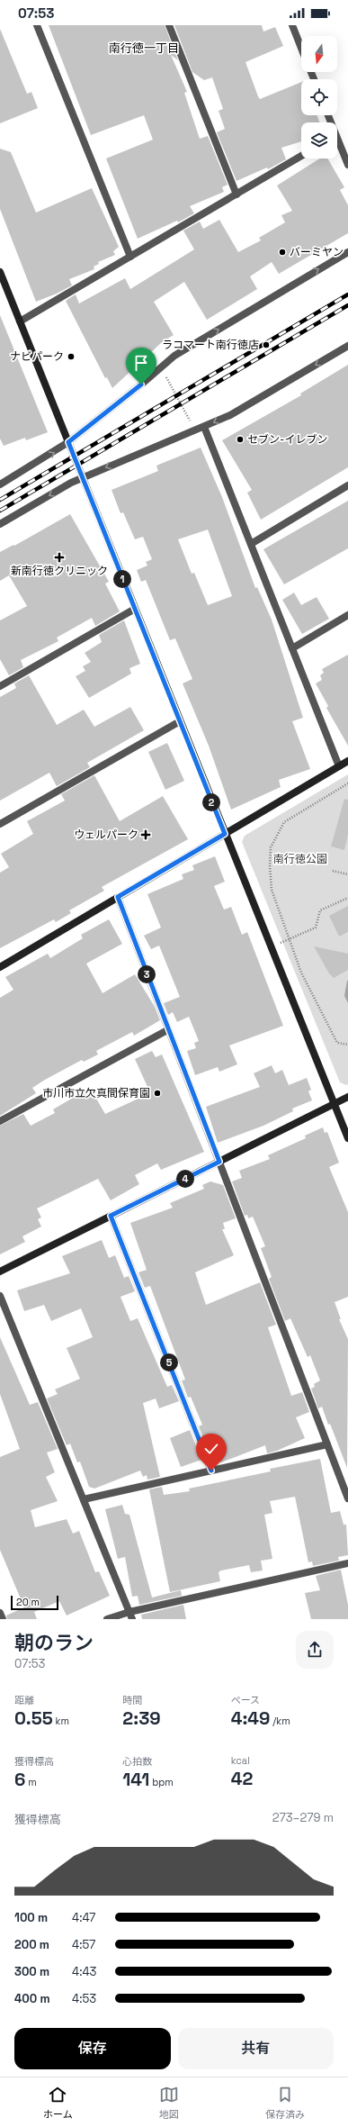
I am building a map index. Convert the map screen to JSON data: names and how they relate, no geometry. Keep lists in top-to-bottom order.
{
  "districts": ["南行徳一丁目"],
  "parks": ["南行徳公園"],
  "places": {
    "other": [
      "バーミヤン",
      "ラコマート南行徳店",
      "ナビパーク",
      "セブン-イレブン",
      "市川市立欠真間保育園"
    ],
    "health": ["新南行徳クリニック", "ウェルパーク"]
  },
  "scale_bar": "20 m",
  "north": "bottom",
  "page": {
    "status": "07:53",
    "pins": [
      "1",
      "2",
      "3",
      "4",
      "5"
    ],
    "scale": "20 m",
    "heading": ["朝のラン", "07:53"],
    "stats": [
      ["距離", "0.55 km"],
      ["時間", "2:39"],
      ["ペース", "4:49 /km"],
      ["獲得標高", "6 m"],
      ["心拍数", "141 bpm"],
      ["kcal", "42"]
    ],
    "chart": ["獲得標高", "273–279 m"],
    "list": [
      {
        "name": "100 m",
        "note": "4:47"
      },
      {
        "name": "200 m",
        "note": "4:57"
      },
      {
        "name": "300 m",
        "note": "4:43"
      },
      {
        "name": "400 m",
        "note": "4:53"
      }
    ],
    "buttons": ["保存", "共有"],
    "tabs": ["ホーム", "地図", "保存済み"]
  }
}
